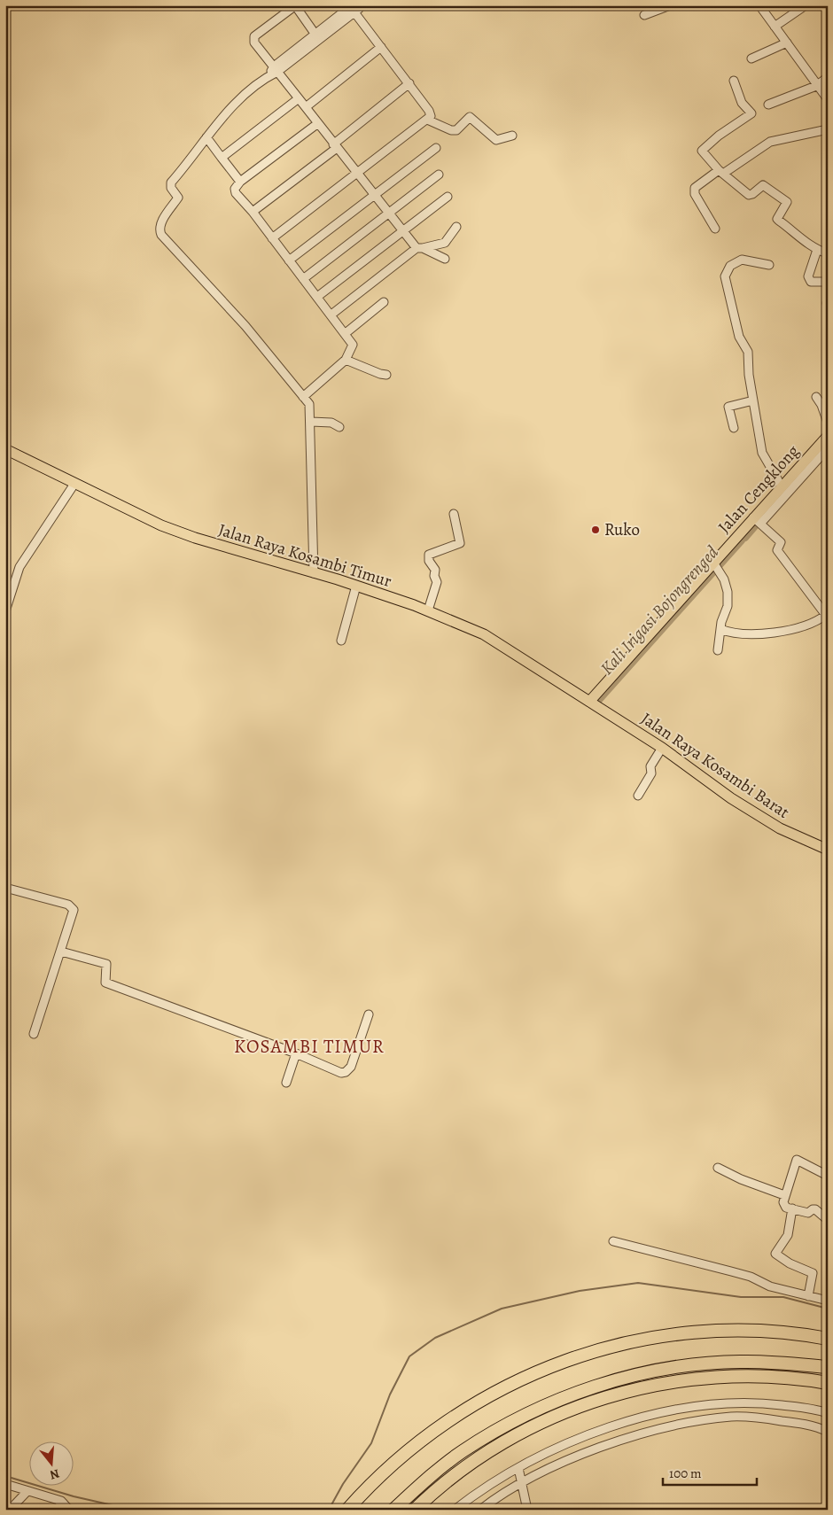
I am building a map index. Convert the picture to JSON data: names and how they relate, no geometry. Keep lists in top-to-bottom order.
{
  "streets": {
    "main road": ["Jalan Cengklong", "Jalan Raya Kosambi Timur", "Jalan Raya Kosambi Barat"]
  },
  "crossings": [
    ["Jalan Cengklong", "Jalan Raya Kosambi Timur"],
    ["Jalan Cengklong", "Jalan Raya Kosambi Barat"],
    ["Jalan Raya Kosambi Timur", "Jalan Raya Kosambi Barat"]
  ],
  "districts": ["KOSAMBI TIMUR"],
  "water": ["Kali Irigasi Bojongrenged"],
  "places": ["Ruko"],
  "scale_bar": "100 m",
  "north": "bottom"
}
